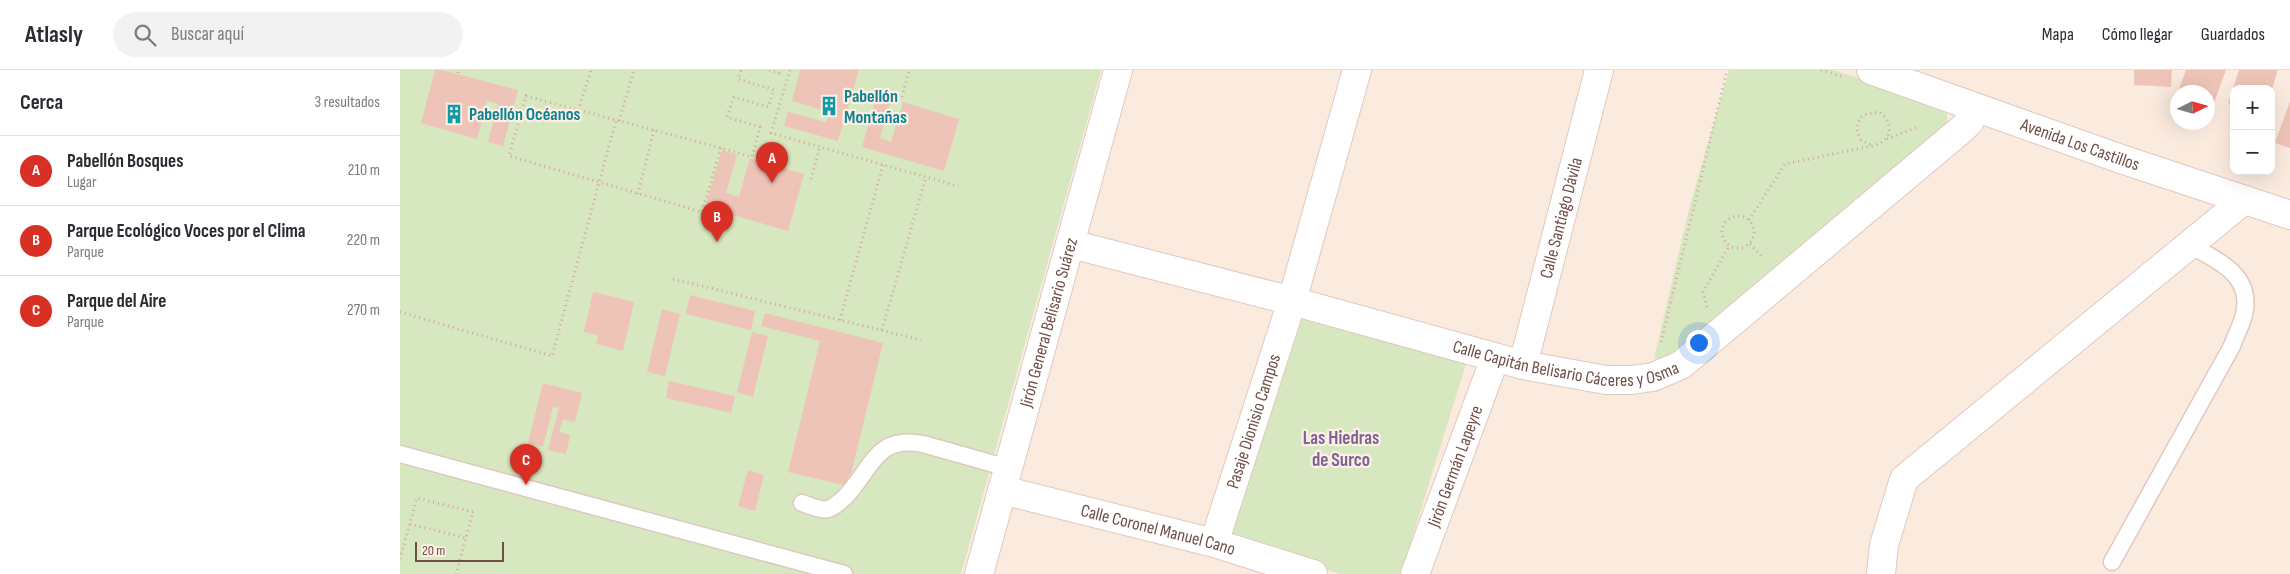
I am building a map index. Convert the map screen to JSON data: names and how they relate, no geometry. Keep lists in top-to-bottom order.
{
  "streets": {
    "street": [
      "Avenida Los Castillos",
      "Calle Santiago Dávila",
      "Jirón General Belisario Suárez",
      "Calle Capitán Belisario Cáceres y Osma",
      "Pasaje Dionisio Campos",
      "Jirón Germán Lapeyre",
      "Calle Coronel Manuel Cano"
    ]
  },
  "crossings": [
    ["Avenida Los Castillos", "Calle Capitán Belisario Cáceres y Osma"],
    ["Calle Santiago Dávila", "Calle Capitán Belisario Cáceres y Osma"],
    ["Jirón General Belisario Suárez", "Calle Capitán Belisario Cáceres y Osma"],
    ["Jirón General Belisario Suárez", "Calle Coronel Manuel Cano"],
    ["Calle Capitán Belisario Cáceres y Osma", "Pasaje Dionisio Campos"],
    ["Calle Capitán Belisario Cáceres y Osma", "Jirón Germán Lapeyre"],
    ["Pasaje Dionisio Campos", "Calle Coronel Manuel Cano"]
  ],
  "districts": ["Las Hiedras de Surco"],
  "places": {
    "building": ["Pabellón Montañas", "Pabellón Océanos"]
  },
  "scale_bar": "20 m",
  "north": "right",
  "page": {
    "header": "Atlasly",
    "search": "Buscar aquí",
    "nav": ["Mapa", "Cómo llegar", "Guardados"],
    "heading": ["Cerca", "3 resultados"],
    "map_buttons": ["+", "−"],
    "list": [
      {
        "mark": "A",
        "name": "Pabellón Bosques",
        "note": "Lugar",
        "value": "210 m"
      },
      {
        "mark": "B",
        "name": "Parque Ecológico Voces por el Clima",
        "note": "Parque",
        "value": "220 m"
      },
      {
        "mark": "C",
        "name": "Parque del Aire",
        "note": "Parque",
        "value": "270 m"
      }
    ],
    "pins": ["A", "B", "C"],
    "scale": "20 m"
  }
}
